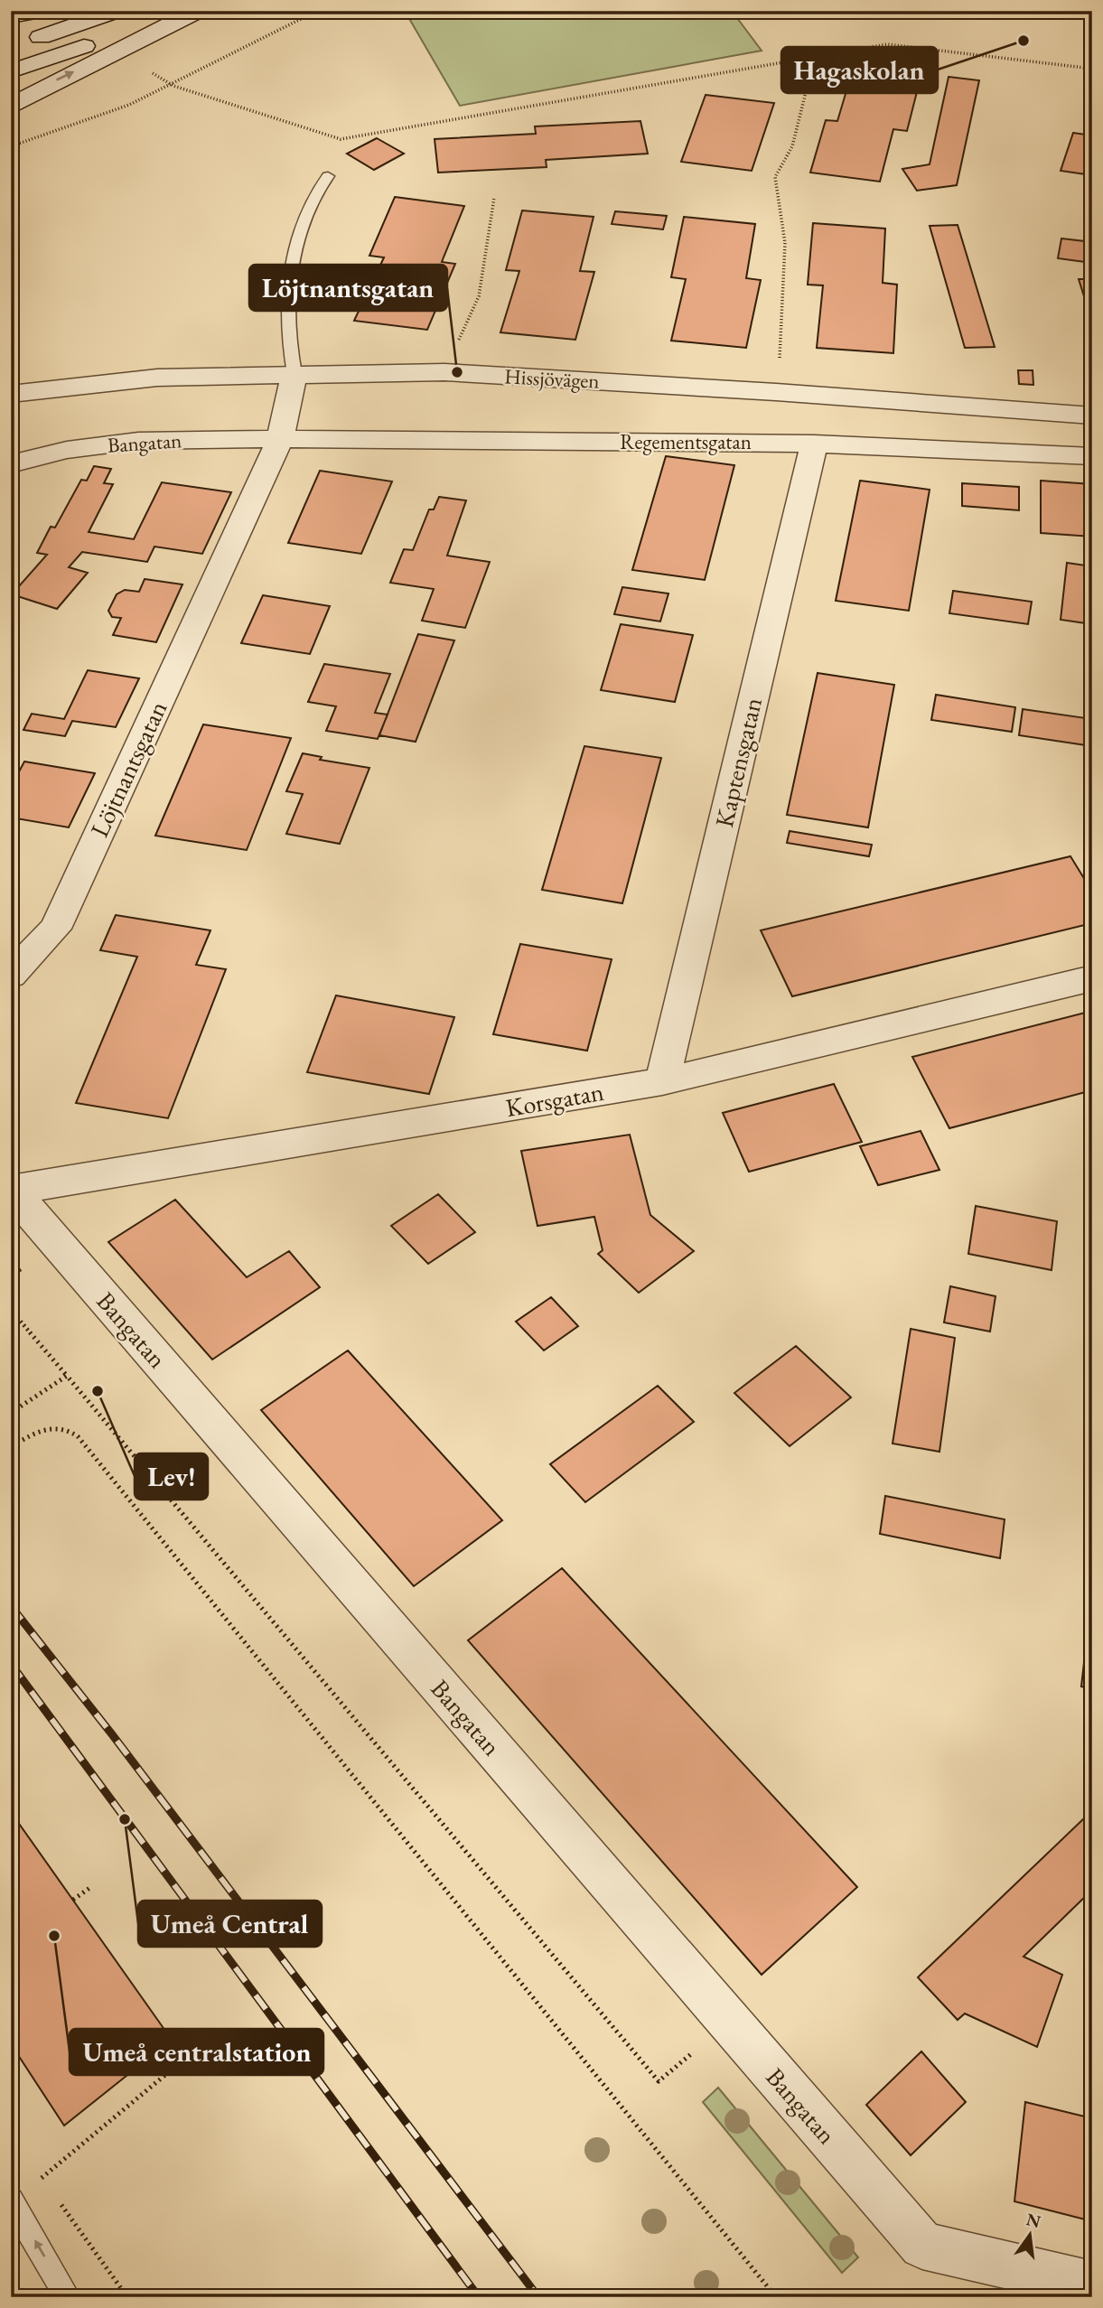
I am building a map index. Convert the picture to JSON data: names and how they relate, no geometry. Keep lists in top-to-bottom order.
{
  "streets": {
    "street": [
      "Hissjövägen",
      "Regementsgatan",
      "Bangatan",
      "Kaptensgatan",
      "Löjtnantsgatan",
      "Korsgatan"
    ]
  },
  "crossings": [
    ["Hissjövägen", "Löjtnantsgatan"],
    ["Regementsgatan", "Bangatan"],
    ["Regementsgatan", "Kaptensgatan"],
    ["Regementsgatan", "Löjtnantsgatan"],
    ["Bangatan", "Löjtnantsgatan"],
    ["Bangatan", "Korsgatan"],
    ["Kaptensgatan", "Korsgatan"]
  ],
  "places": [
    "Hagaskolan",
    "Löjtnantsgatan",
    "Lev!",
    "Umeå Central",
    "Umeå centralstation"
  ],
  "north": "top"
}
